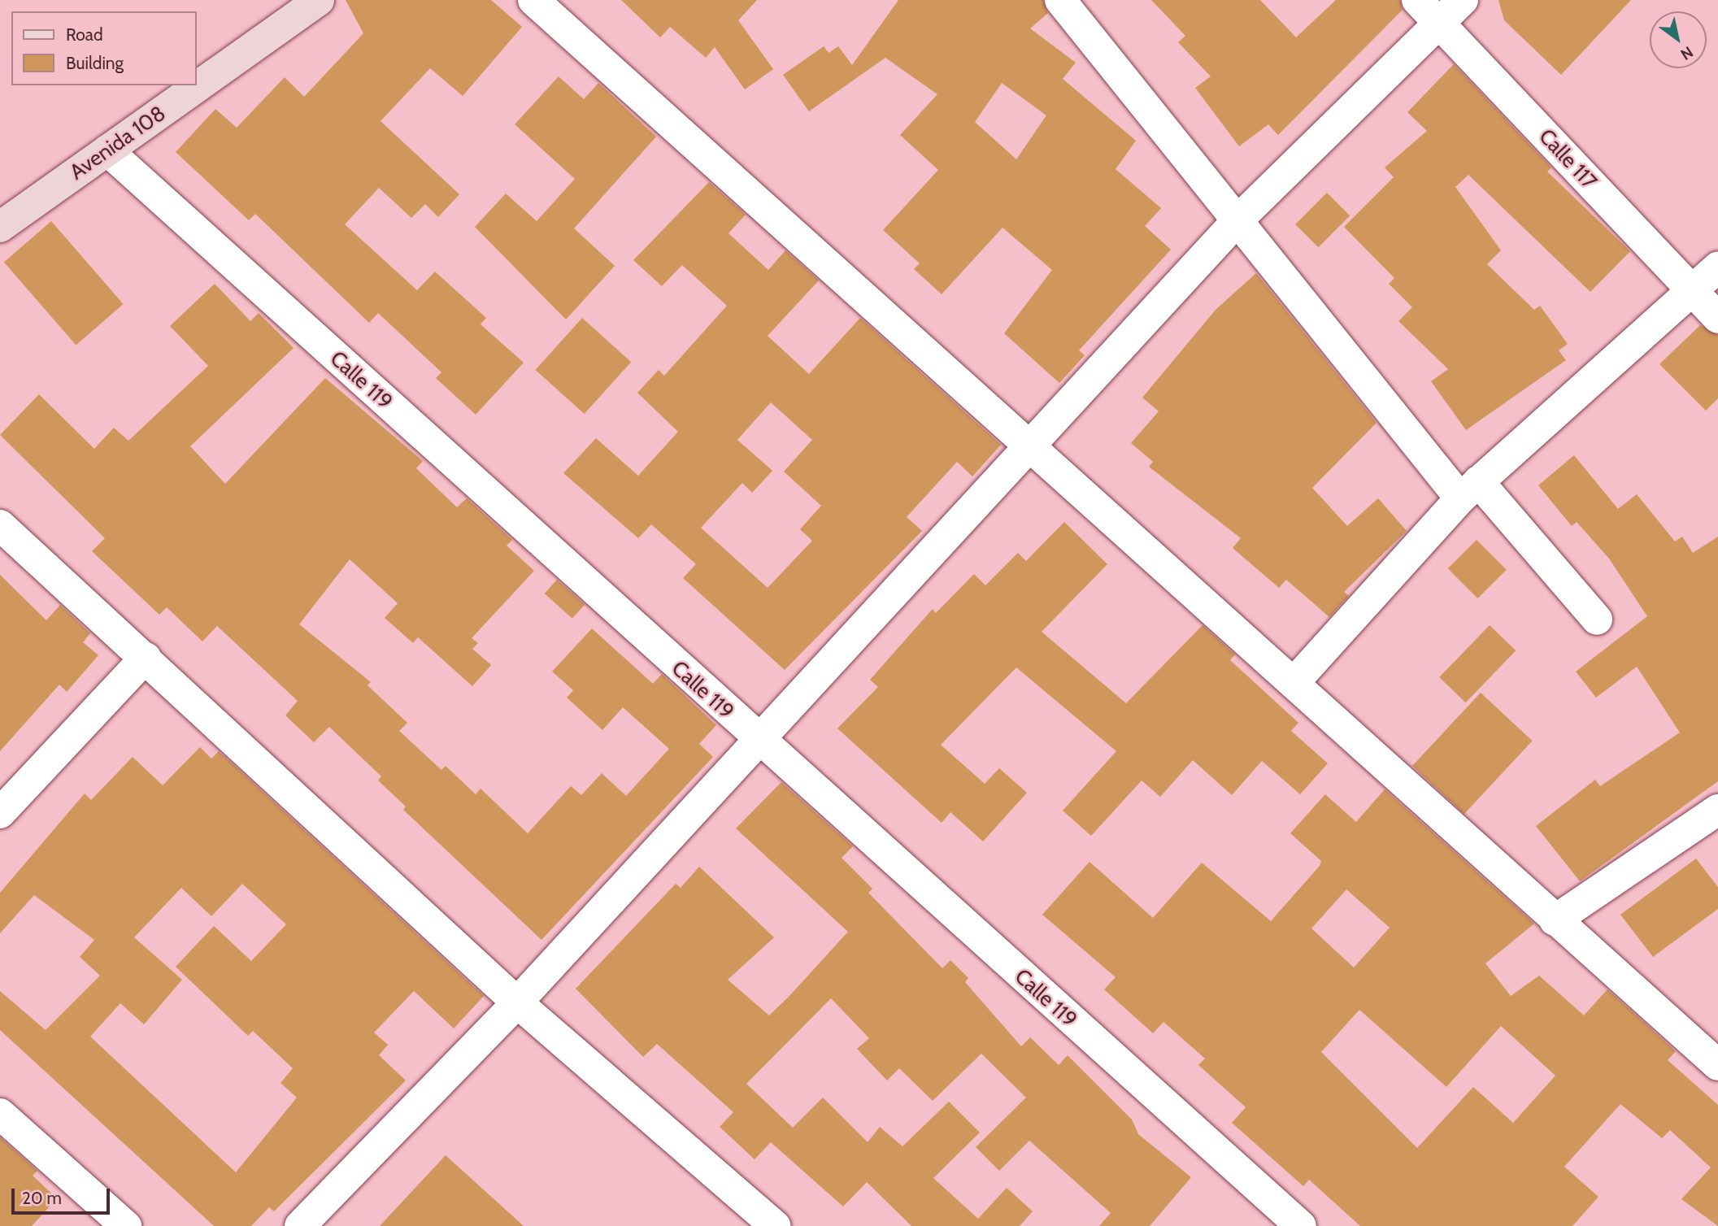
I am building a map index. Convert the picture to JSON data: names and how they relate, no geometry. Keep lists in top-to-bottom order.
{
  "streets": {
    "street": ["Avenida 108", "Calle 117", "Calle 119"]
  },
  "crossings": [
    ["Avenida 108", "Calle 119"]
  ],
  "legend": ["Road", "Building"],
  "scale_bar": "20 m",
  "north": "bottom right"
}
